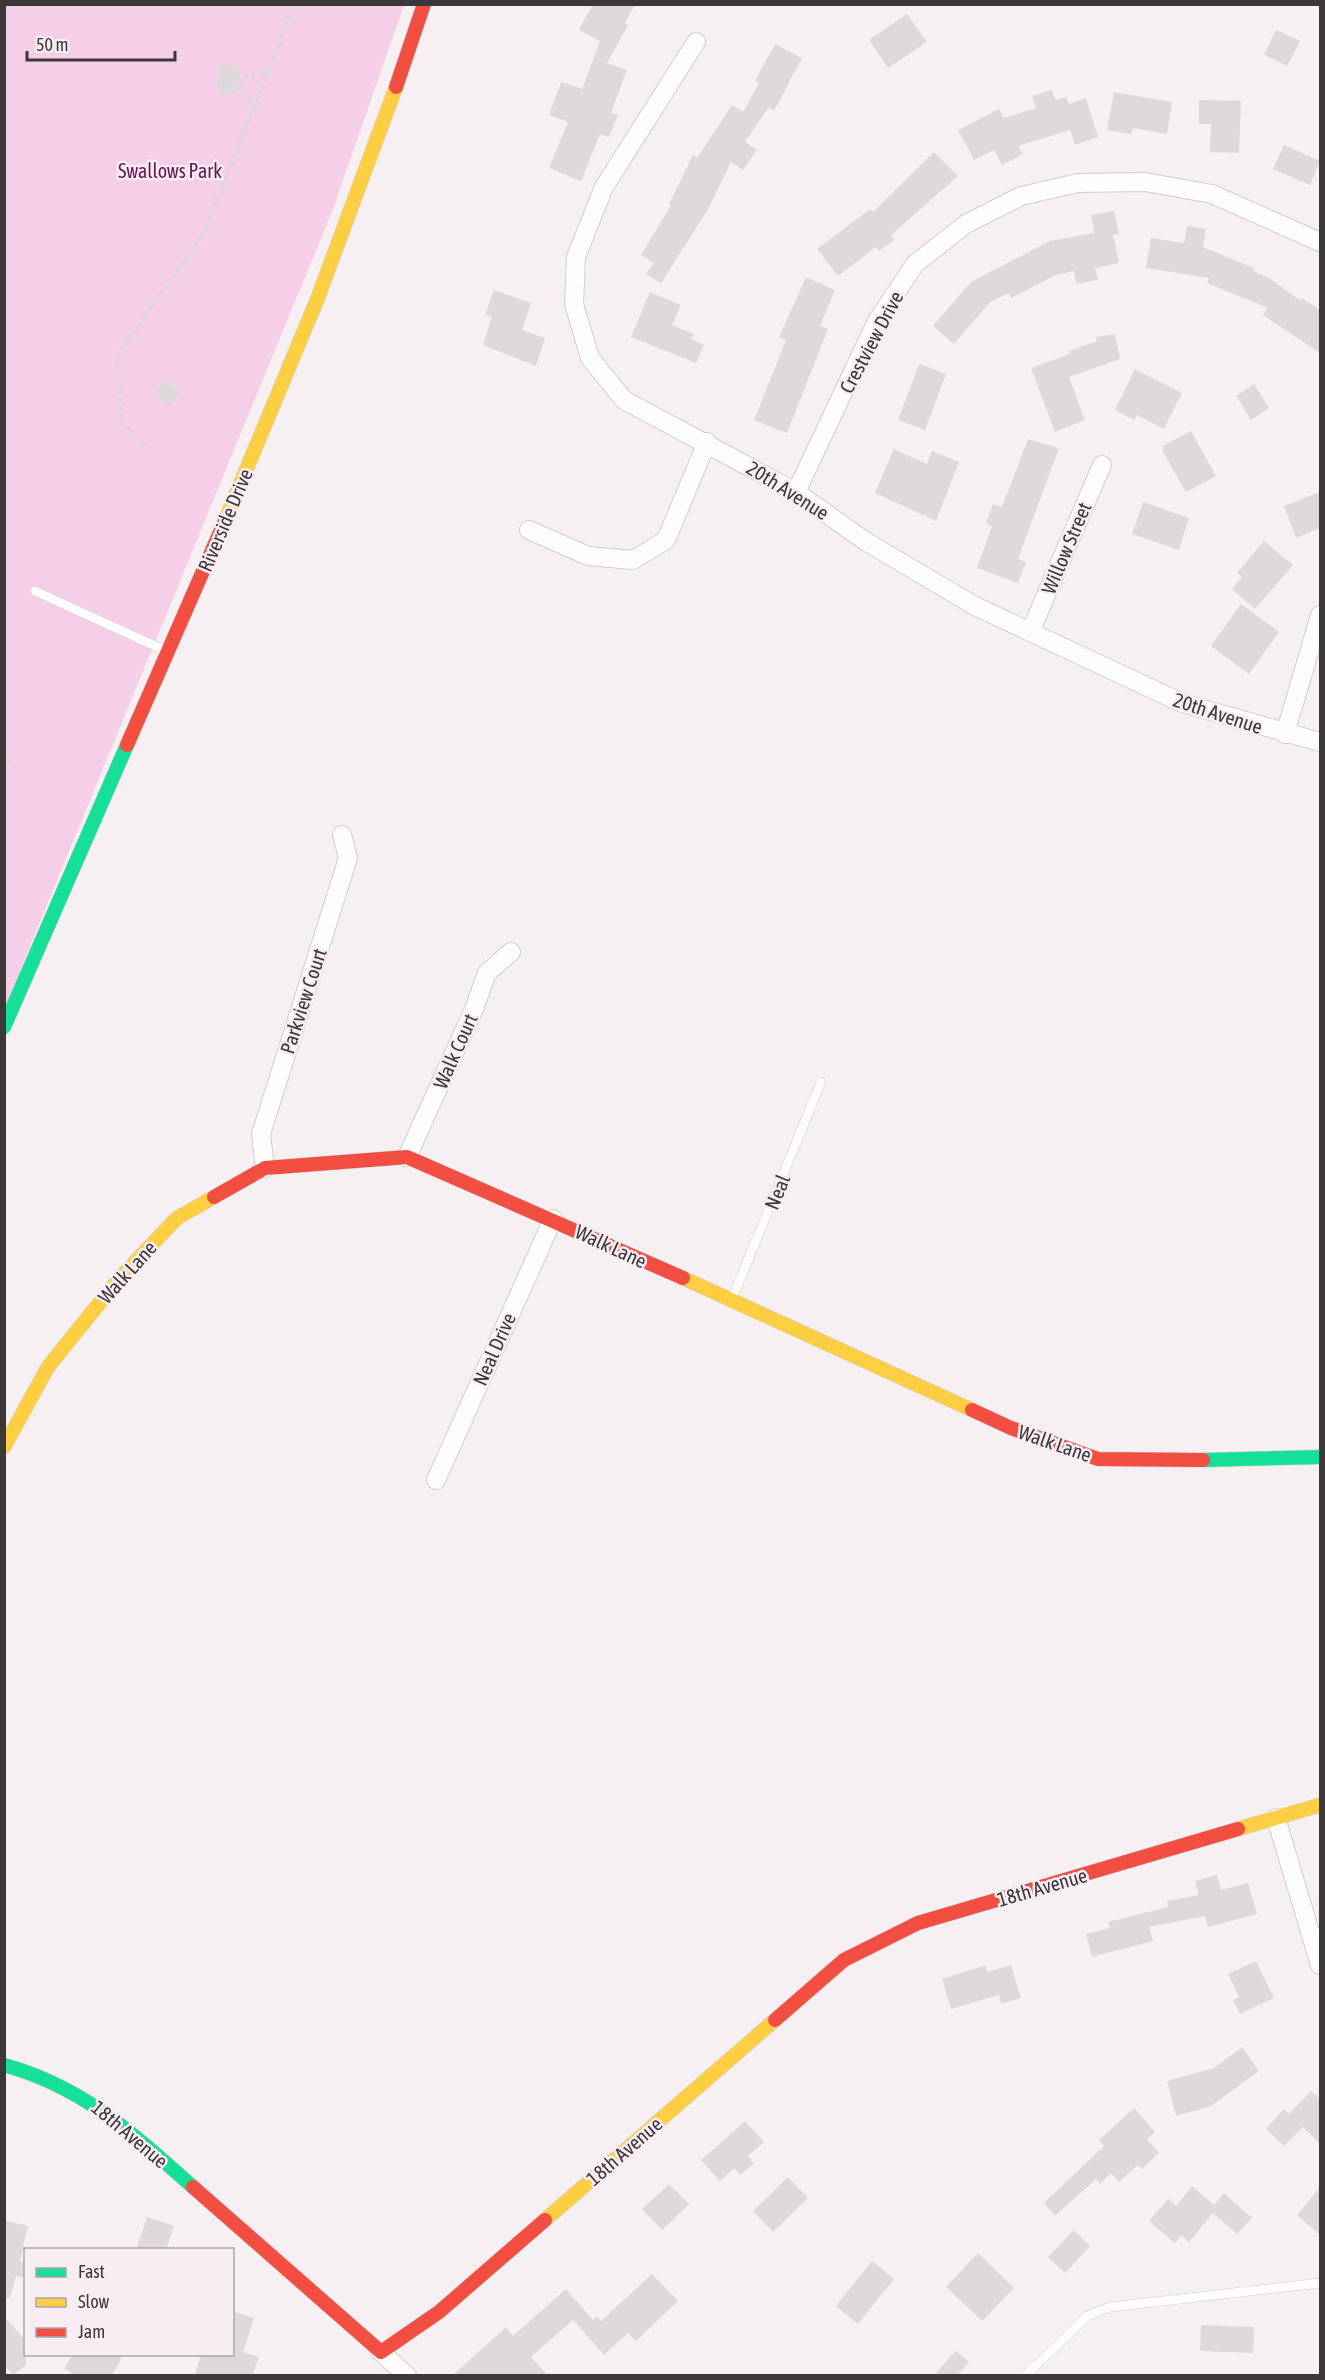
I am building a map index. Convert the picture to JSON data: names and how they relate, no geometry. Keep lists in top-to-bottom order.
{
  "streets": {
    "street": [
      "Crestview Drive",
      "20th Avenue",
      "Riverside Drive",
      "Willow Street",
      "Parkview Court",
      "Walk Court",
      "Walk Lane",
      "Neal Drive",
      "18th Avenue"
    ],
    "lane": ["Neal"]
  },
  "crossings": [
    ["Crestview Drive", "20th Avenue"],
    ["20th Avenue", "Willow Street"],
    ["Parkview Court", "Walk Lane"],
    ["Walk Court", "Walk Lane"],
    ["Neal", "Walk Lane"],
    ["Walk Lane", "Neal Drive"]
  ],
  "parks": ["Swallows Park"],
  "legend": ["Fast", "Slow", "Jam"],
  "scale_bar": "50 m"
}
